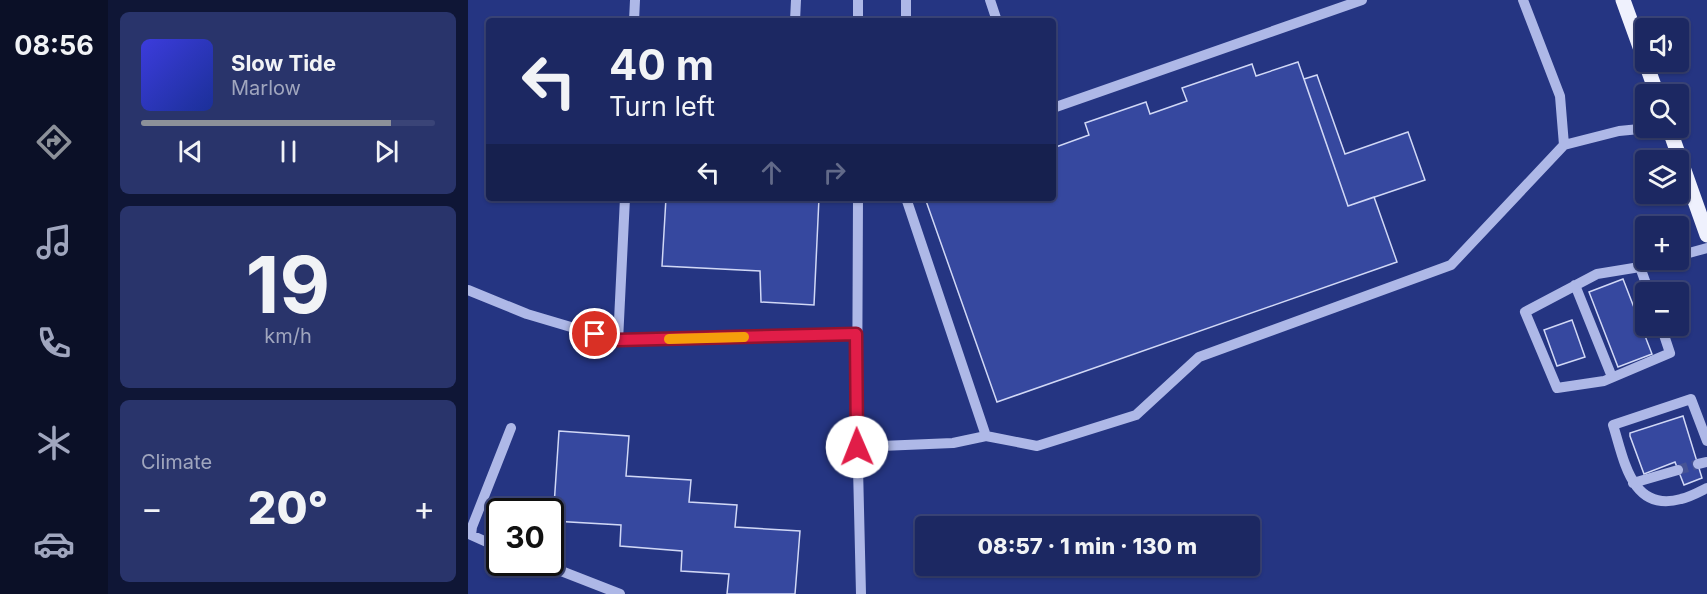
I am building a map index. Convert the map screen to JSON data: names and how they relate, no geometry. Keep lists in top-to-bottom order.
{
  "page": {
    "tabs": "08:56",
    "map_buttons": ["+", "−"],
    "turn": ["40 m", "Turn left"],
    "song": ["Slow Tide", "Marlow"],
    "tile": [
      ["19", "km/h"],
      "Climate"
    ],
    "heat": ["−", "20°", "+"],
    "limit": "30",
    "trip": "08:57 · 1 min · 130 m"
  }
}
